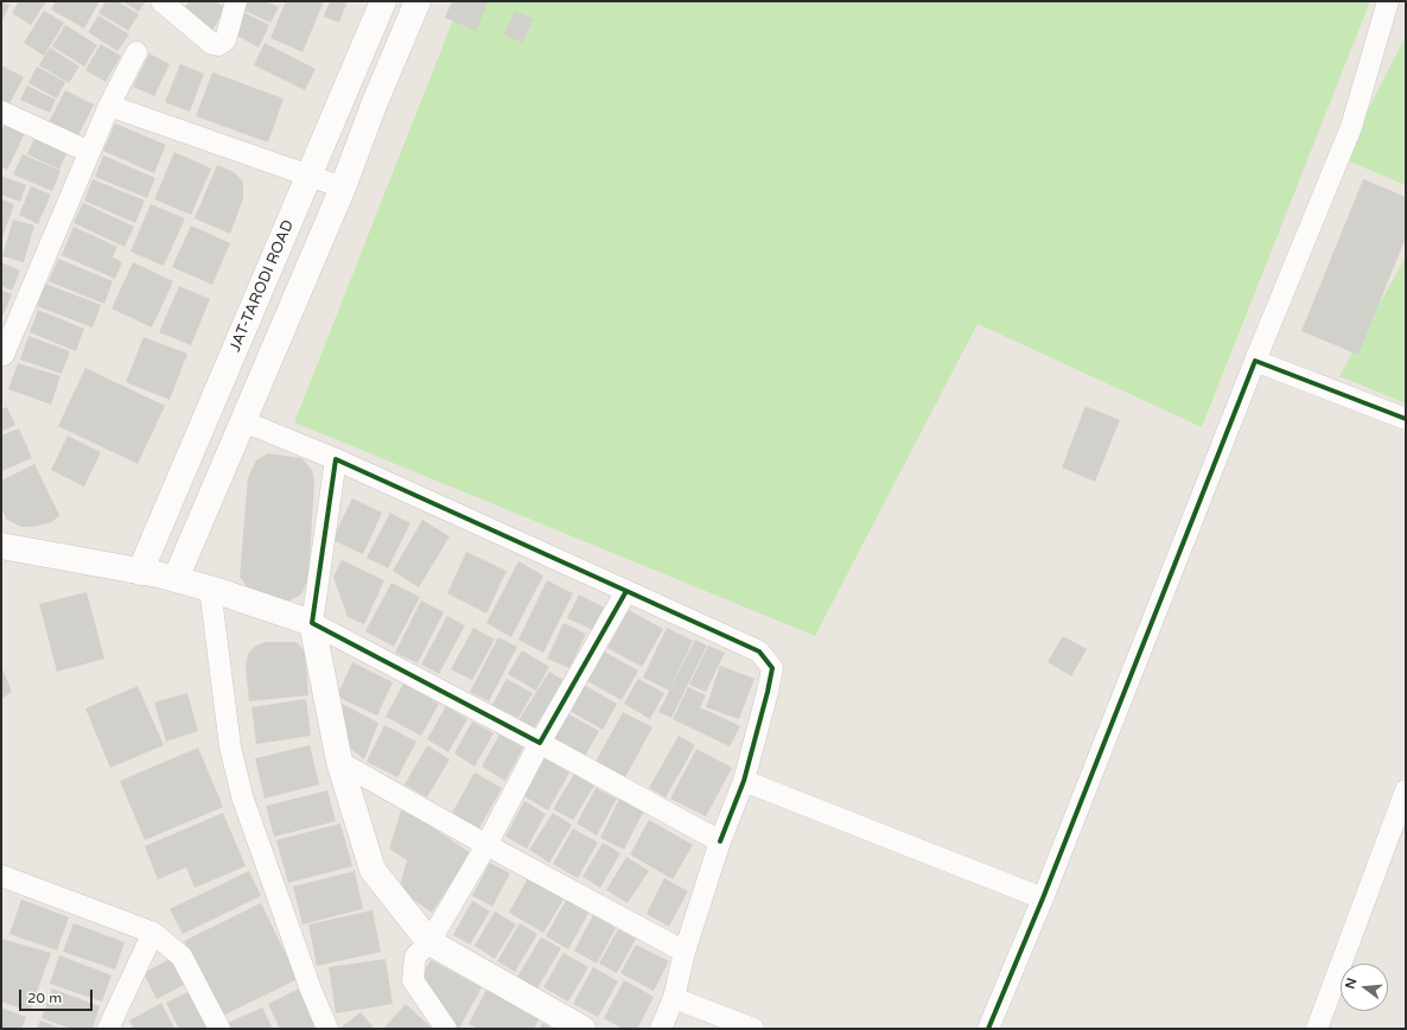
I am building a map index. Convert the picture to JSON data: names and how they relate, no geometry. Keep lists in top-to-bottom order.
{
  "streets": {
    "street": ["JAT-TARODI ROAD"]
  },
  "scale_bar": "20 m",
  "north": "left"
}
